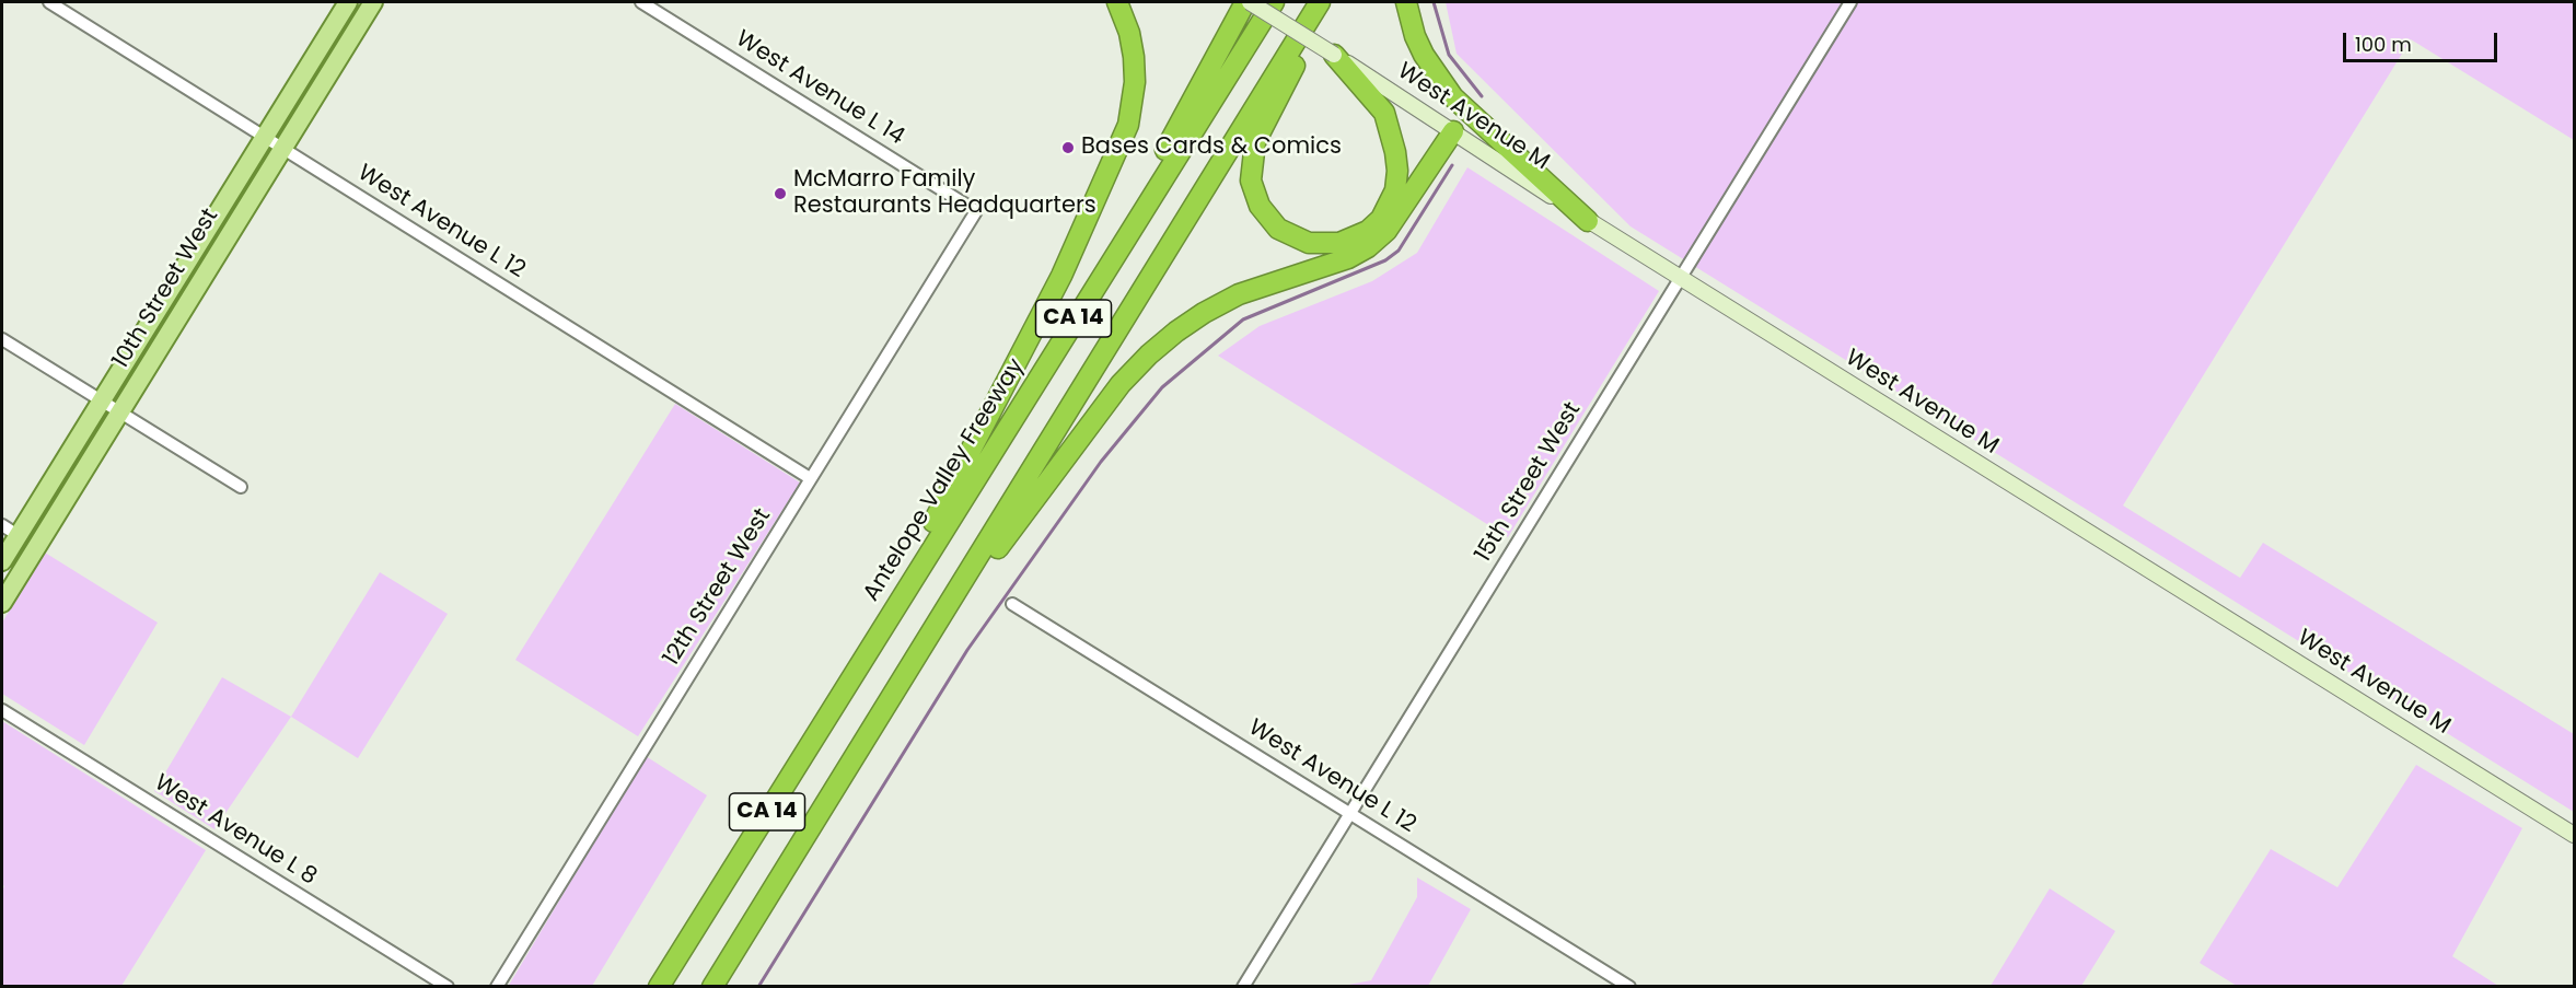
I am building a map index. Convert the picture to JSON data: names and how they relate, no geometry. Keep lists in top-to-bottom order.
{
  "streets": {
    "highway": ["CA 14", "Antelope Valley Freeway"],
    "main road": ["West Avenue M", "10th Street West"],
    "street": [
      "West Avenue L 14",
      "West Avenue L 12",
      "15th Street West",
      "12th Street West",
      "West Avenue L 8"
    ]
  },
  "crossings": [
    ["West Avenue L 14", "12th Street West"],
    ["West Avenue M", "15th Street West"],
    ["West Avenue L 12", "10th Street West"],
    ["West Avenue L 12", "15th Street West"],
    ["West Avenue L 12", "12th Street West"]
  ],
  "places": ["Bases Cards & Comics", "McMarro Family Restaurants Headquarters"],
  "scale_bar": "100 m"
}
